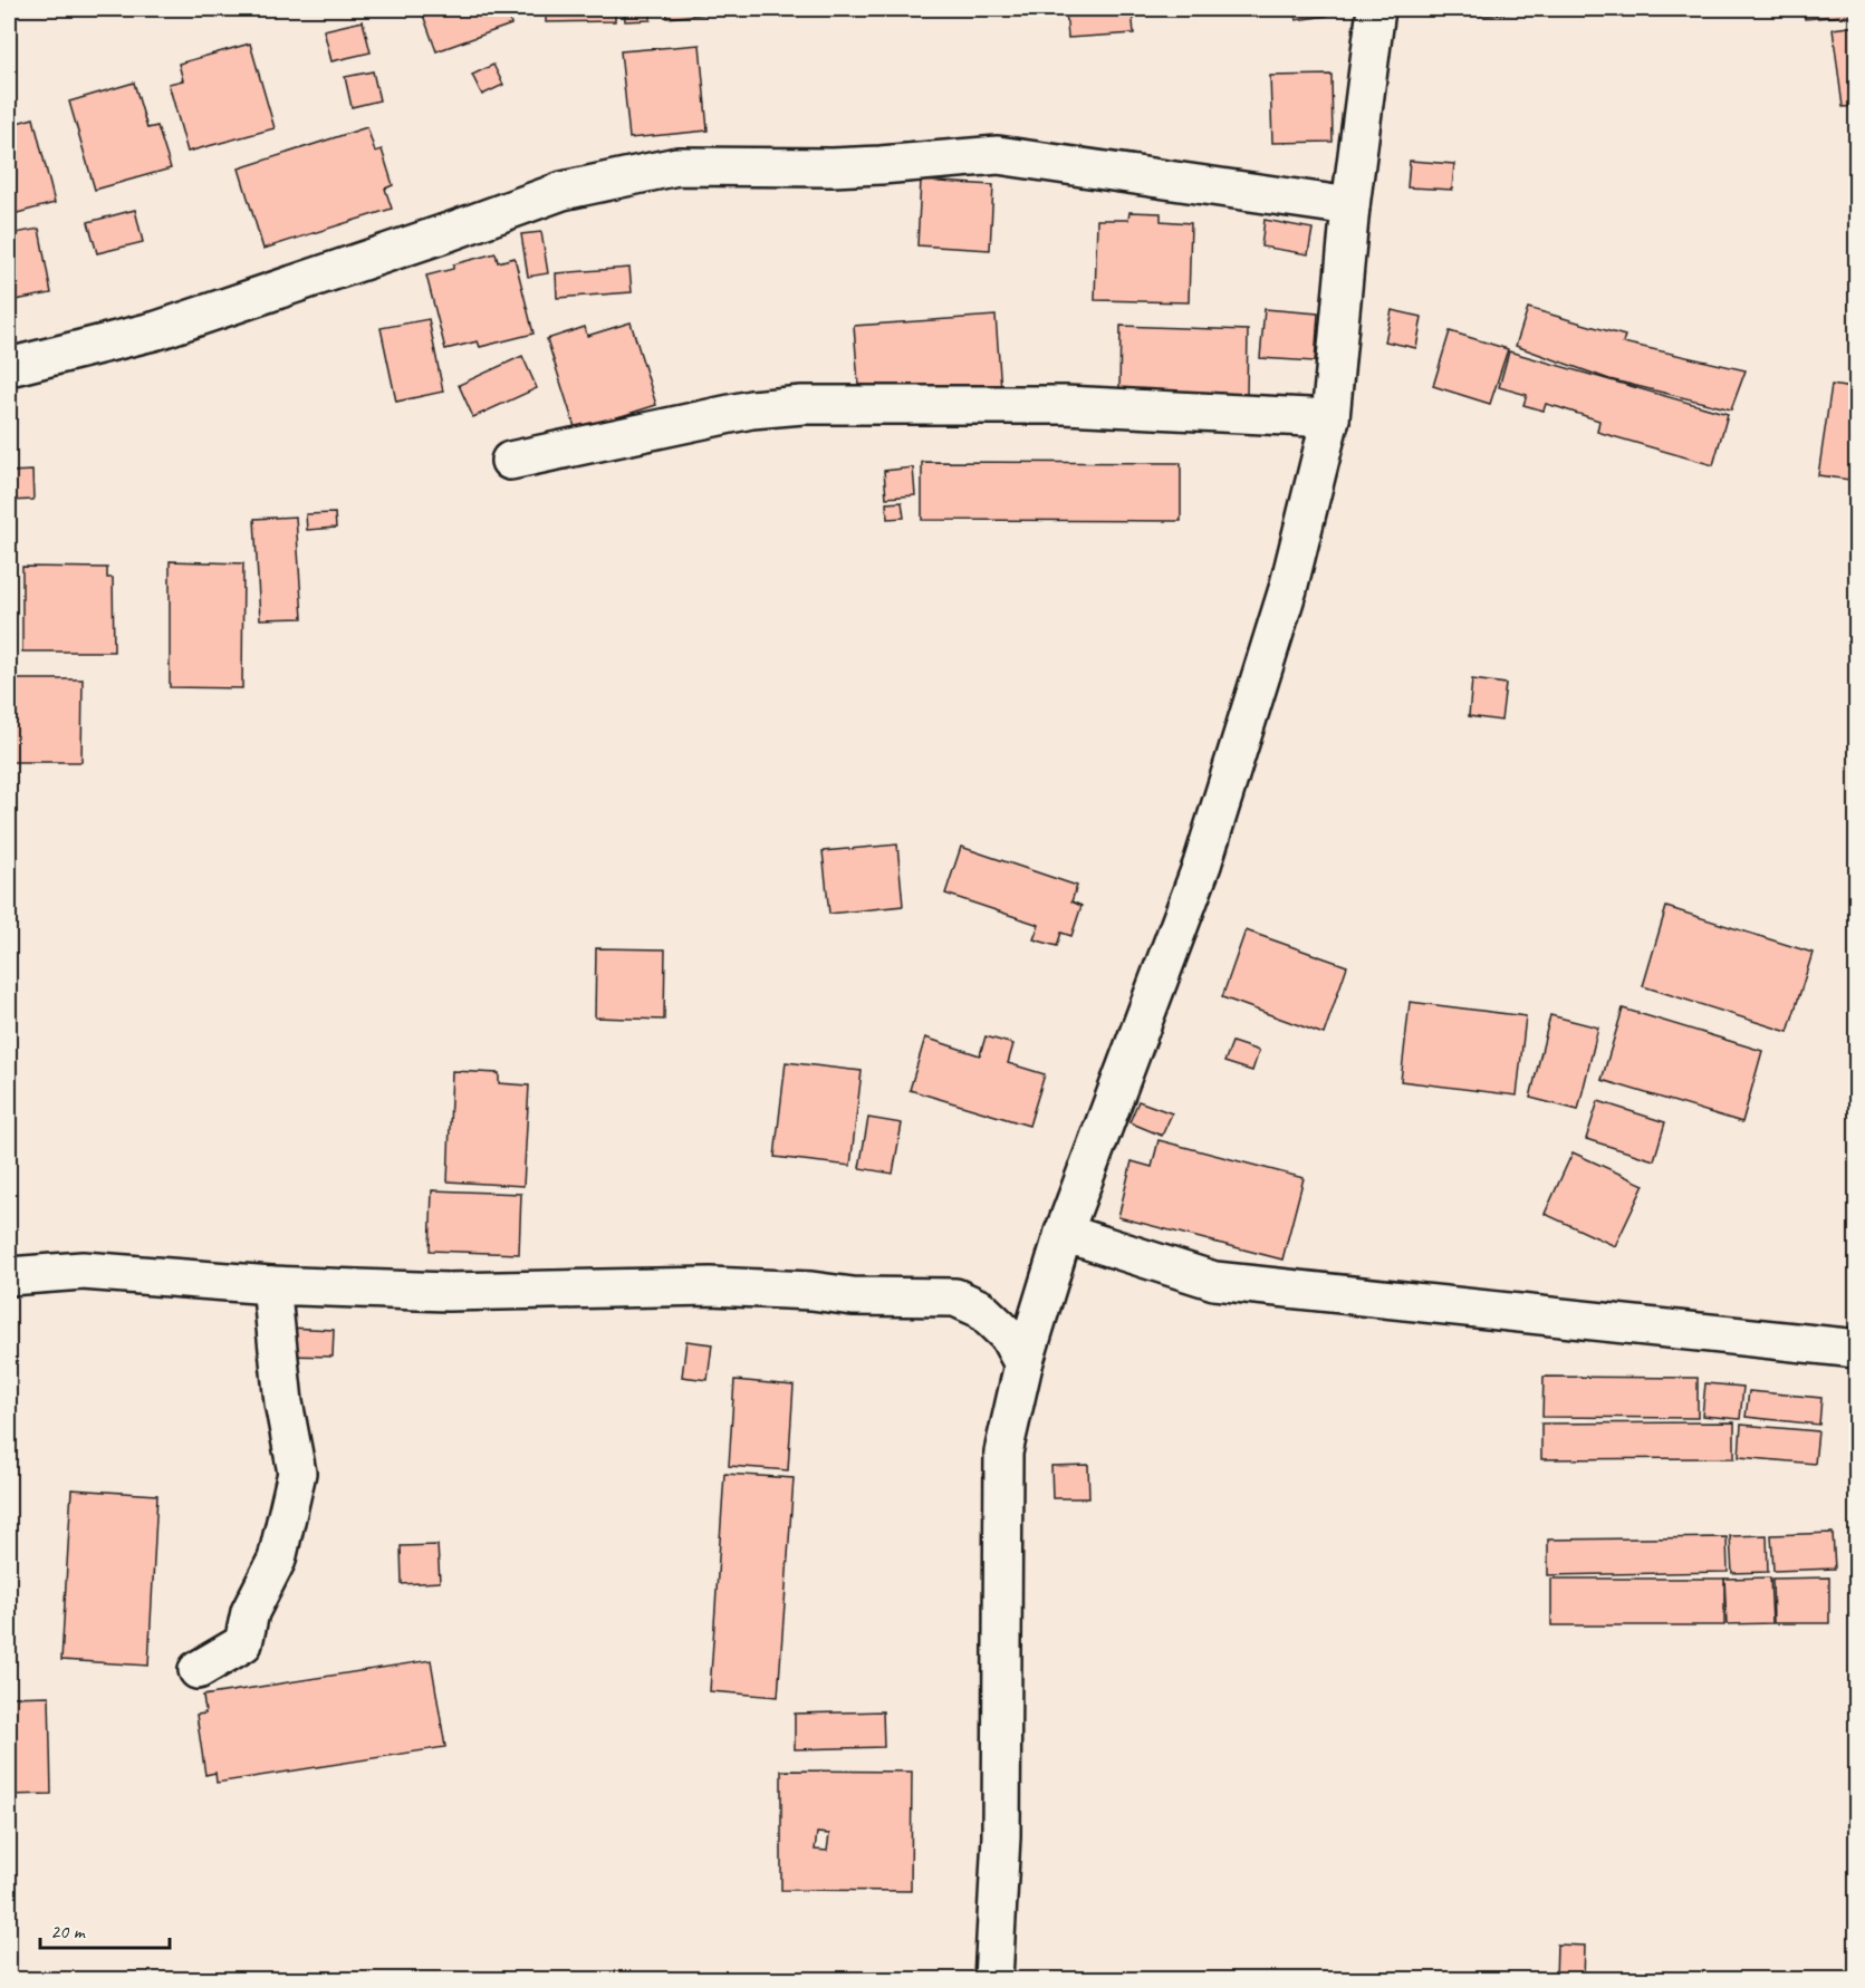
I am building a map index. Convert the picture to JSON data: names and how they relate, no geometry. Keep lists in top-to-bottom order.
{
  "scale_bar": "20 m"
}
